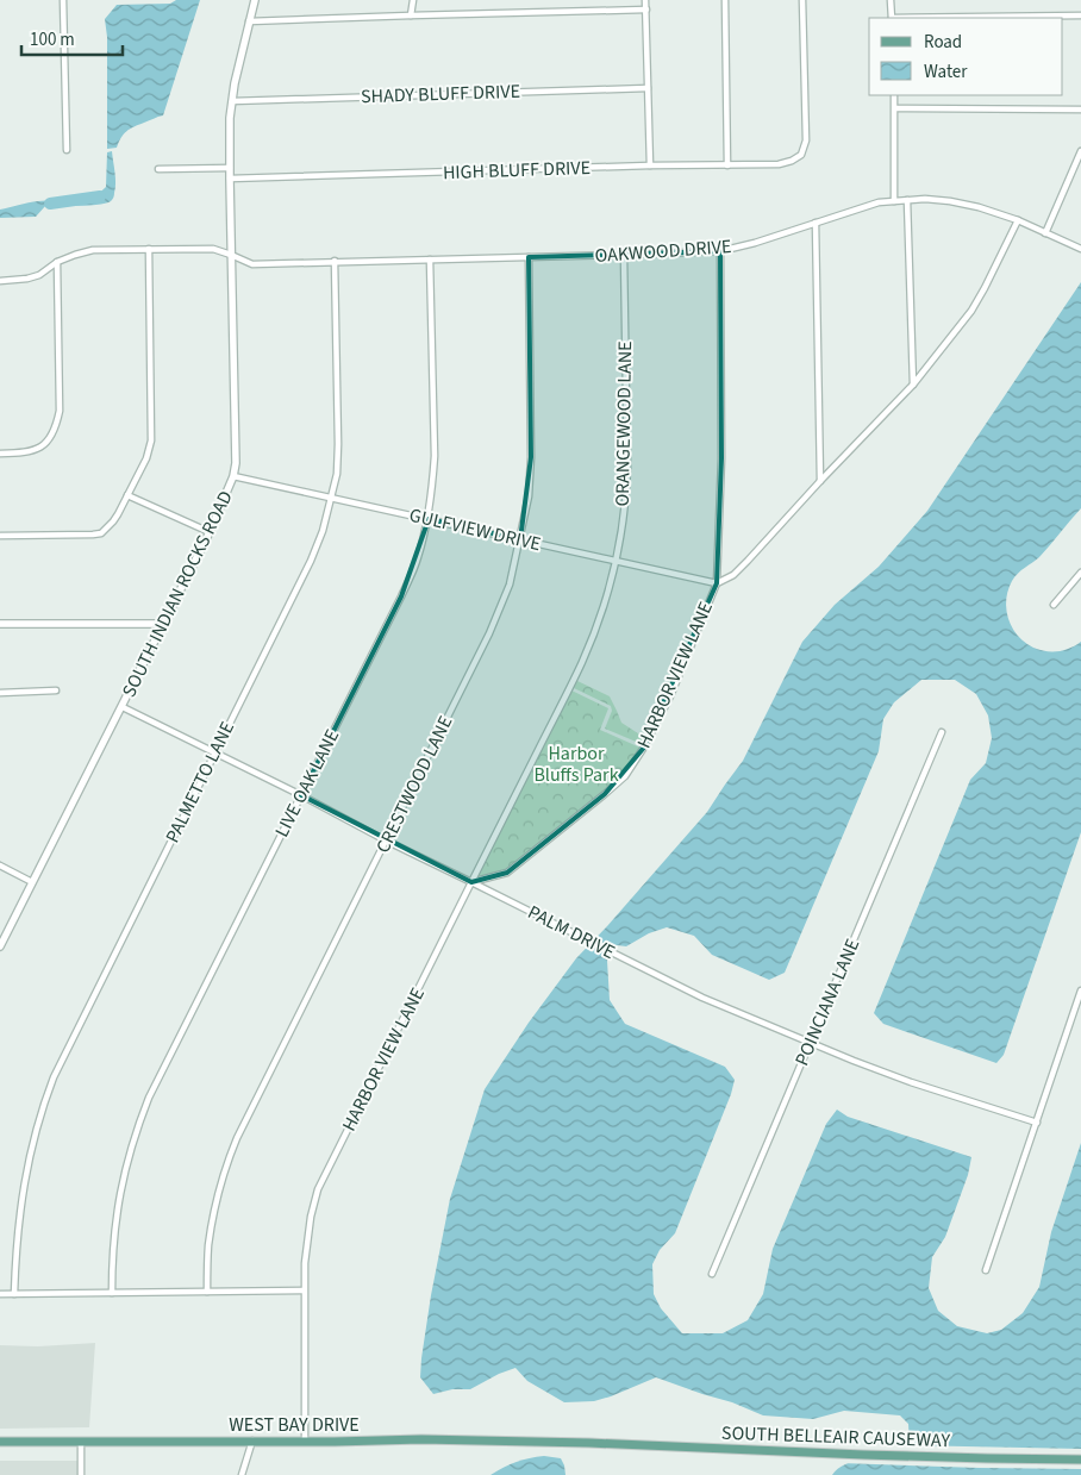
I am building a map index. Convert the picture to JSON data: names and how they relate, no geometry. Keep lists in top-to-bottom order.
{
  "streets": {
    "main road": ["WEST BAY DRIVE", "SOUTH BELLEAIR CAUSEWAY"],
    "street": [
      "SHADY BLUFF DRIVE",
      "HIGH BLUFF DRIVE",
      "OAKWOOD DRIVE",
      "ORANGEWOOD LANE",
      "GULFVIEW DRIVE",
      "SOUTH INDIAN ROCKS ROAD",
      "HARBOR VIEW LANE",
      "PALMETTO LANE",
      "LIVE OAK LANE",
      "CRESTWOOD LANE",
      "PALM DRIVE",
      "POINCIANA LANE"
    ]
  },
  "crossings": [
    ["SHADY BLUFF DRIVE", "SOUTH INDIAN ROCKS ROAD"],
    ["HIGH BLUFF DRIVE", "SOUTH INDIAN ROCKS ROAD"],
    ["OAKWOOD DRIVE", "ORANGEWOOD LANE"],
    ["OAKWOOD DRIVE", "SOUTH INDIAN ROCKS ROAD"],
    ["OAKWOOD DRIVE", "HARBOR VIEW LANE"],
    ["OAKWOOD DRIVE", "PALMETTO LANE"],
    ["OAKWOOD DRIVE", "LIVE OAK LANE"],
    ["OAKWOOD DRIVE", "CRESTWOOD LANE"],
    ["ORANGEWOOD LANE", "GULFVIEW DRIVE"],
    ["ORANGEWOOD LANE", "HARBOR VIEW LANE"],
    ["ORANGEWOOD LANE", "PALM DRIVE"],
    ["GULFVIEW DRIVE", "SOUTH INDIAN ROCKS ROAD"],
    ["GULFVIEW DRIVE", "HARBOR VIEW LANE"],
    ["GULFVIEW DRIVE", "PALMETTO LANE"],
    ["GULFVIEW DRIVE", "LIVE OAK LANE"],
    ["GULFVIEW DRIVE", "CRESTWOOD LANE"],
    ["SOUTH INDIAN ROCKS ROAD", "PALM DRIVE"],
    ["HARBOR VIEW LANE", "PALM DRIVE"],
    ["HARBOR VIEW LANE", "WEST BAY DRIVE"],
    ["PALMETTO LANE", "PALM DRIVE"],
    ["LIVE OAK LANE", "PALM DRIVE"],
    ["CRESTWOOD LANE", "PALM DRIVE"],
    ["PALM DRIVE", "POINCIANA LANE"],
    ["WEST BAY DRIVE", "SOUTH BELLEAIR CAUSEWAY"]
  ],
  "parks": ["Harbor Bluffs Park"],
  "legend": ["Road", "Water"],
  "scale_bar": "100 m"
}
